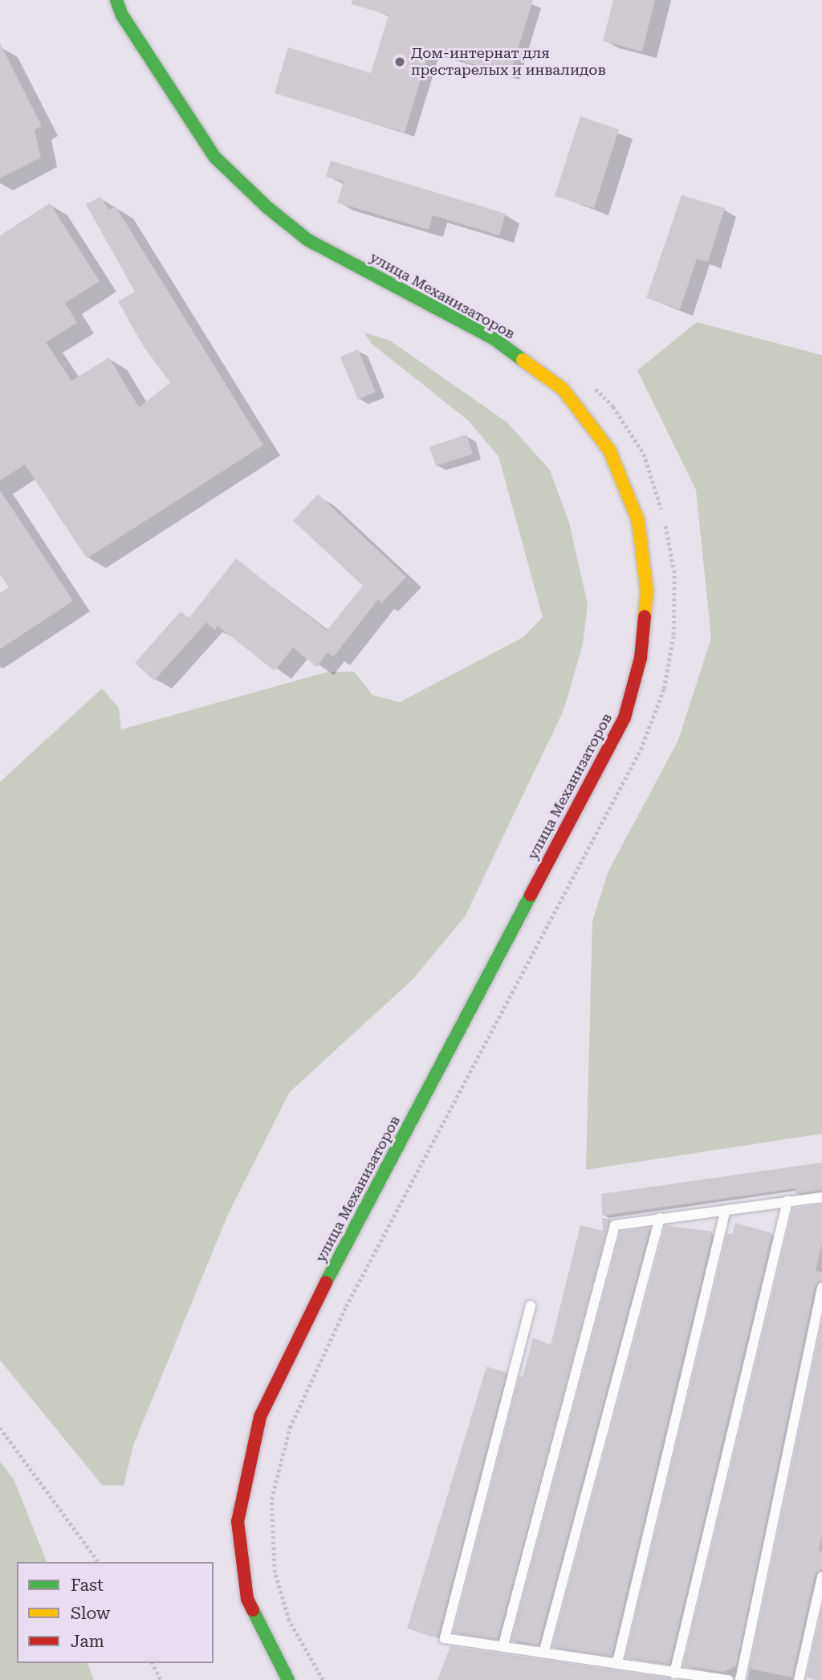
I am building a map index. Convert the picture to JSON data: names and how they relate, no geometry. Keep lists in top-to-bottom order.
{
  "streets": {
    "main road": ["улица Механизаторов"]
  },
  "places": ["Дом-интернат для престарелых и инвалидов"],
  "legend": ["Fast", "Slow", "Jam"]
}
